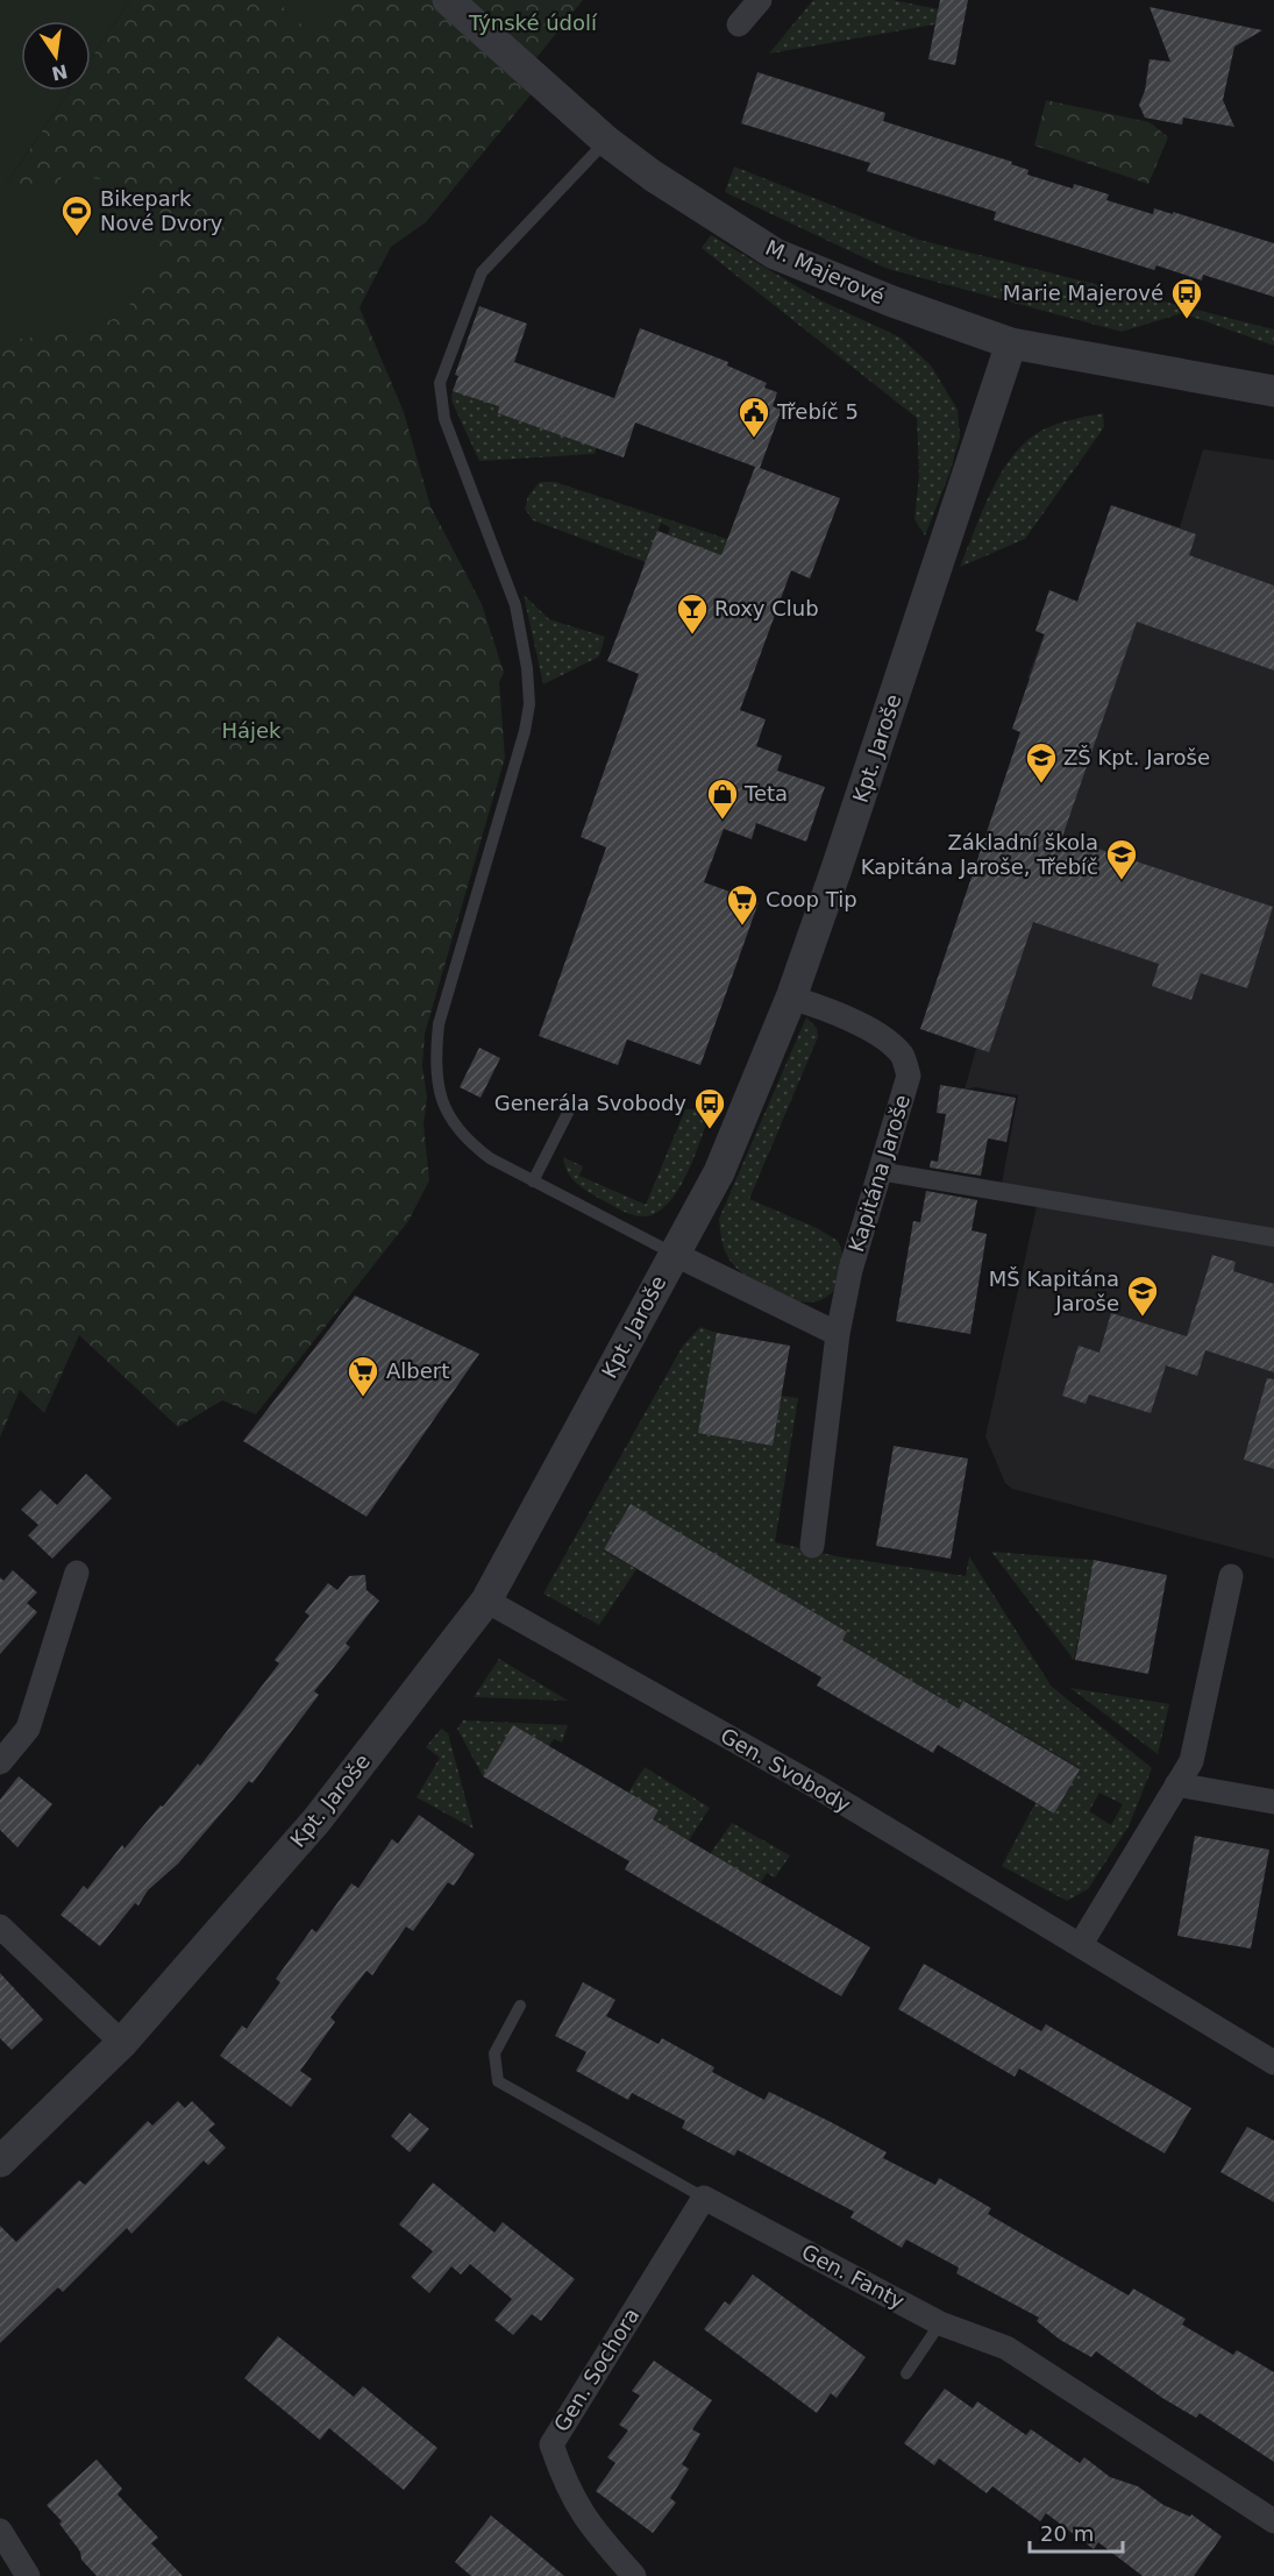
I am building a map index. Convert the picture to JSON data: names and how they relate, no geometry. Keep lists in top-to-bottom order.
{
  "streets": {
    "street": [
      "M. Majerové",
      "Kpt. Jaroše",
      "Kapitána Jaroše",
      "Gen. Svobody",
      "Gen. Fanty",
      "Gen. Sochora"
    ]
  },
  "crossings": [
    ["M. Majerové", "Kpt. Jaroše"],
    ["Kpt. Jaroše", "Kapitána Jaroše"],
    ["Kpt. Jaroše", "Gen. Svobody"],
    ["Gen. Fanty", "Gen. Sochora"]
  ],
  "parks": ["Týnské údolí", "Hájek"],
  "places": {
    "sports": ["Bikepark Nové Dvory"],
    "bus stop": ["Marie Majerové", "Generála Svobody"],
    "public building": ["Třebíč 5"],
    "bar": ["Roxy Club"],
    "school or university": ["ZŠ Kpt. Jaroše", "Základní škola Kapitána Jaroše, Třebíč", "MŠ Kapitána Jaroše"],
    "shop": ["Teta"],
    "supermarket": ["Coop Tip", "Albert"]
  },
  "scale_bar": "20 m",
  "north": "bottom"
}
